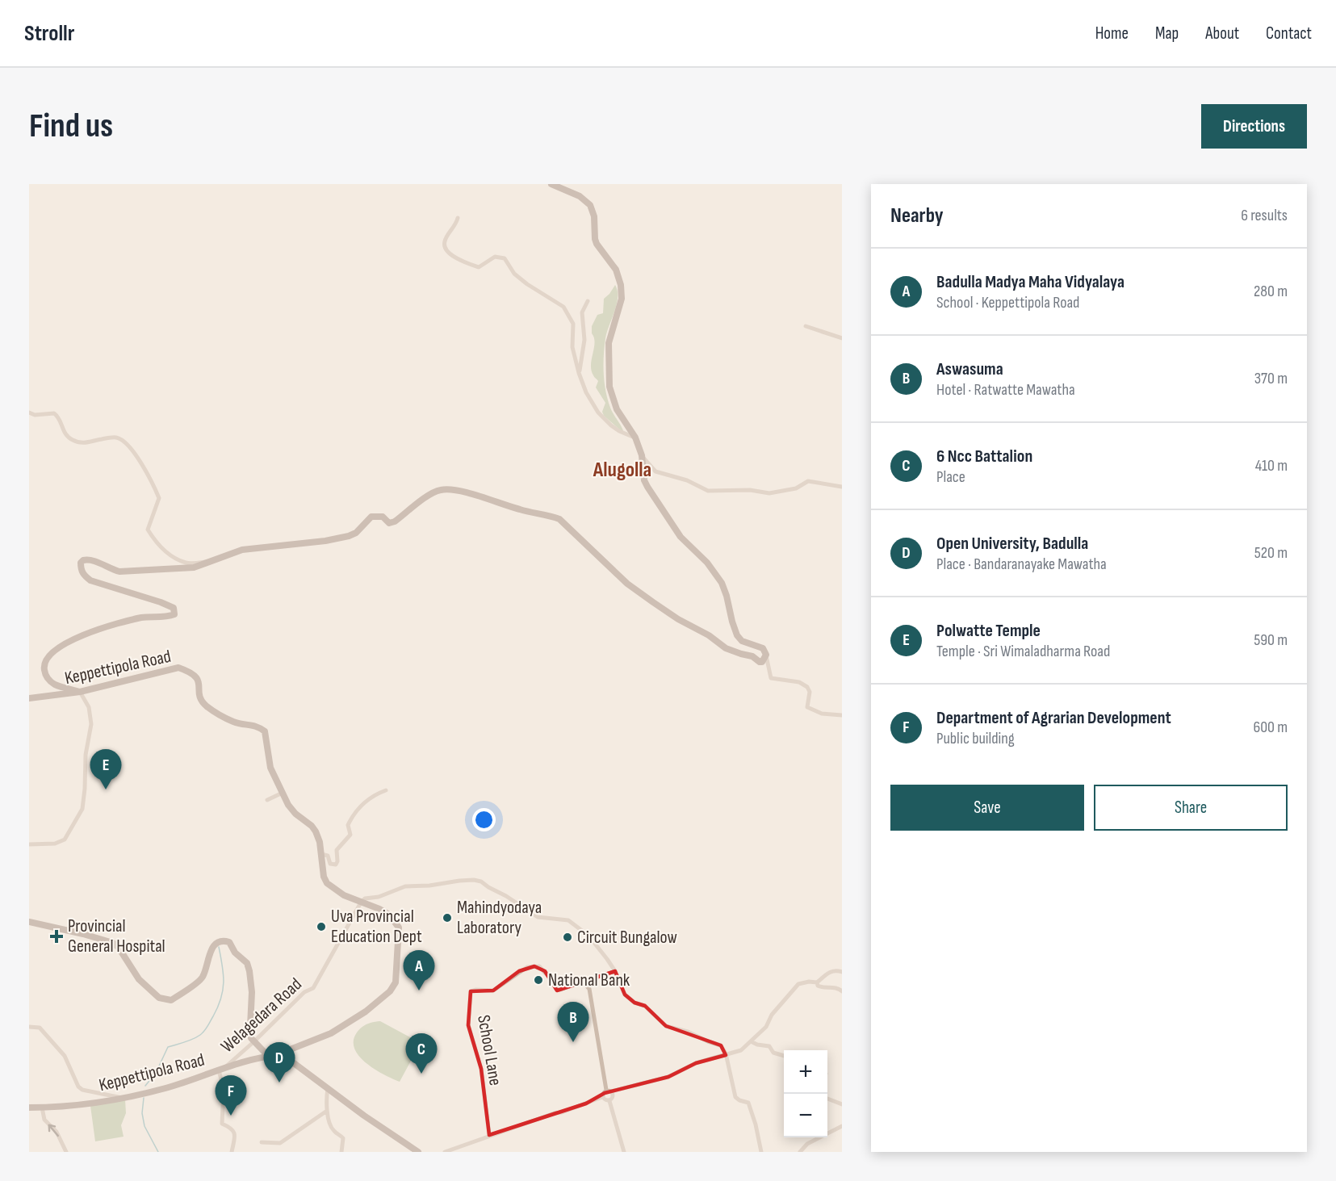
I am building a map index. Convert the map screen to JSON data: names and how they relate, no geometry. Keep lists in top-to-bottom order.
{
  "streets": {
    "main road": ["Keppettipola Road"],
    "street": ["Welagedara Road", "School Lane"]
  },
  "crossings": [
    ["Keppettipola Road", "Welagedara Road"]
  ],
  "districts": ["Alugolla"],
  "places": {
    "other": [
      "Mahindyodaya Laboratory",
      "Uva Provincial Education Dept",
      "Circuit Bungalow",
      "National Bank"
    ],
    "health": ["Provincial General Hospital"]
  },
  "page": {
    "header": "Strollr",
    "nav": [
      "Home",
      "Map",
      "About",
      "Contact"
    ],
    "buttons": [
      "Directions",
      ["Save", "Share"]
    ],
    "title": "Find us",
    "heading": ["Nearby", "6 results"],
    "list": [
      {
        "mark": "A",
        "name": "Badulla Madya Maha Vidyalaya",
        "note": "School · Keppettipola Road",
        "value": "280 m"
      },
      {
        "mark": "B",
        "name": "Aswasuma",
        "note": "Hotel · Ratwatte Mawatha",
        "value": "370 m"
      },
      {
        "mark": "C",
        "name": "6 Ncc Battalion",
        "note": "Place",
        "value": "410 m"
      },
      {
        "mark": "D",
        "name": "Open University, Badulla",
        "note": "Place · Bandaranayake Mawatha",
        "value": "520 m"
      },
      {
        "mark": "E",
        "name": "Polwatte Temple",
        "note": "Temple · Sri Wimaladharma Road",
        "value": "590 m"
      },
      {
        "mark": "F",
        "name": "Department of Agrarian Development",
        "note": "Public building",
        "value": "600 m"
      }
    ],
    "pins": [
      "E",
      "A",
      "B",
      "C",
      "D",
      "F"
    ],
    "map_buttons": ["+", "−"]
  }
}
